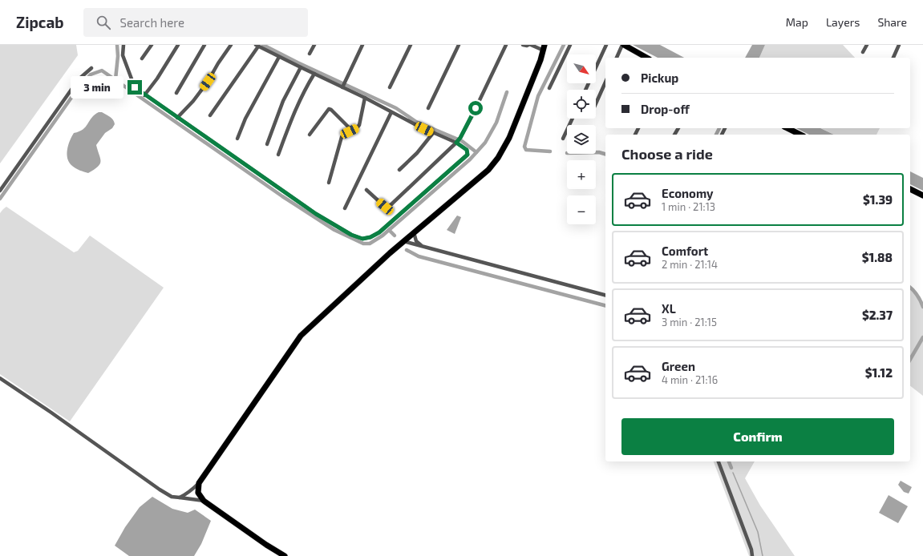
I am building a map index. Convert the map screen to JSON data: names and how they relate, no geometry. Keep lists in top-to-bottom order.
{
  "north": "bottom right",
  "page": {
    "header": "Zipcab",
    "search": "Search here",
    "nav": ["Map", "Layers", "Share"],
    "map_buttons": ["+", "−"],
    "banner": ["Pickup", "Drop-off"],
    "bubble": "3 min",
    "heading": "Choose a ride",
    "list": [
      {
        "name": "Economy",
        "note": "1 min · 21:13",
        "value": "$1.39"
      },
      {
        "name": "Comfort",
        "note": "2 min · 21:14",
        "value": "$1.88"
      },
      {
        "name": "XL",
        "note": "3 min · 21:15",
        "value": "$2.37"
      },
      {
        "name": "Green",
        "note": "4 min · 21:16",
        "value": "$1.12"
      }
    ],
    "buttons": "Confirm"
  }
}
